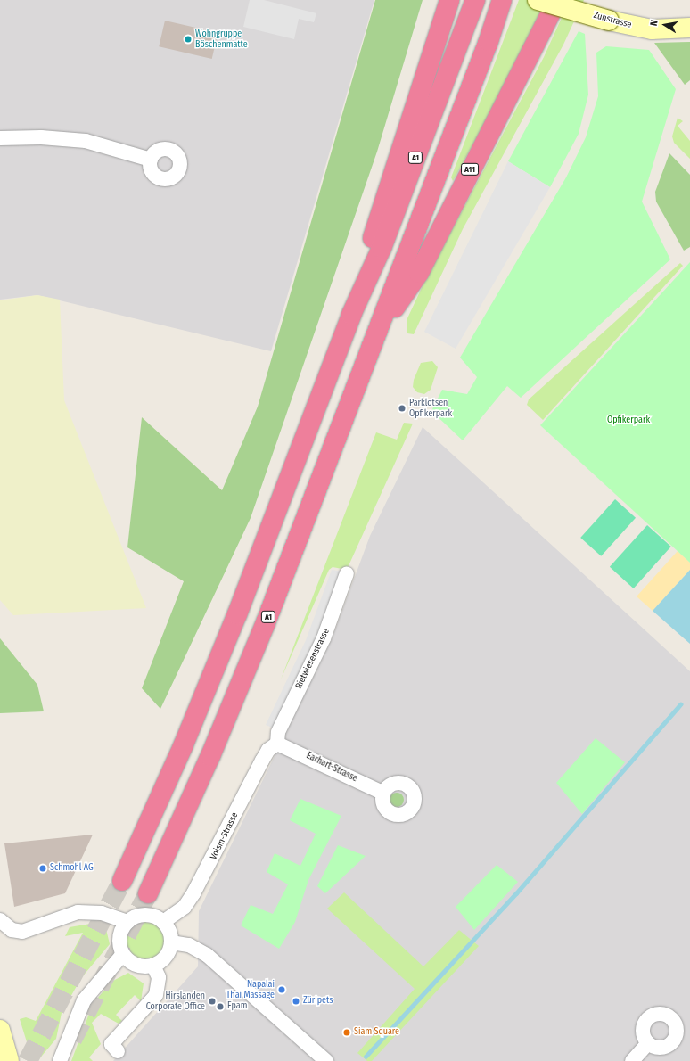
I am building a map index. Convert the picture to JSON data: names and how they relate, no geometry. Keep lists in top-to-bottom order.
{
  "streets": {
    "highway": ["A1", "A11"],
    "street": [
      "Zunstrasse",
      "Rietwiesenstrasse",
      "Earhart-Strasse",
      "Voisin-Strasse"
    ]
  },
  "crossings": [
    ["A1", "A11"],
    ["Rietwiesenstrasse", "Earhart-Strasse"],
    ["Rietwiesenstrasse", "Voisin-Strasse"],
    ["Earhart-Strasse", "Voisin-Strasse"]
  ],
  "parks": ["Opfikerpark"],
  "places": [
    "Wohngruppe Böschenmatte",
    "Parklotsen Opfikerpark",
    "Schmohl AG",
    "Napalai Thai Massage",
    "Hirslanden Corporate Office",
    "Züripets",
    "Epam",
    "Siam Square"
  ],
  "north": "left"
}
